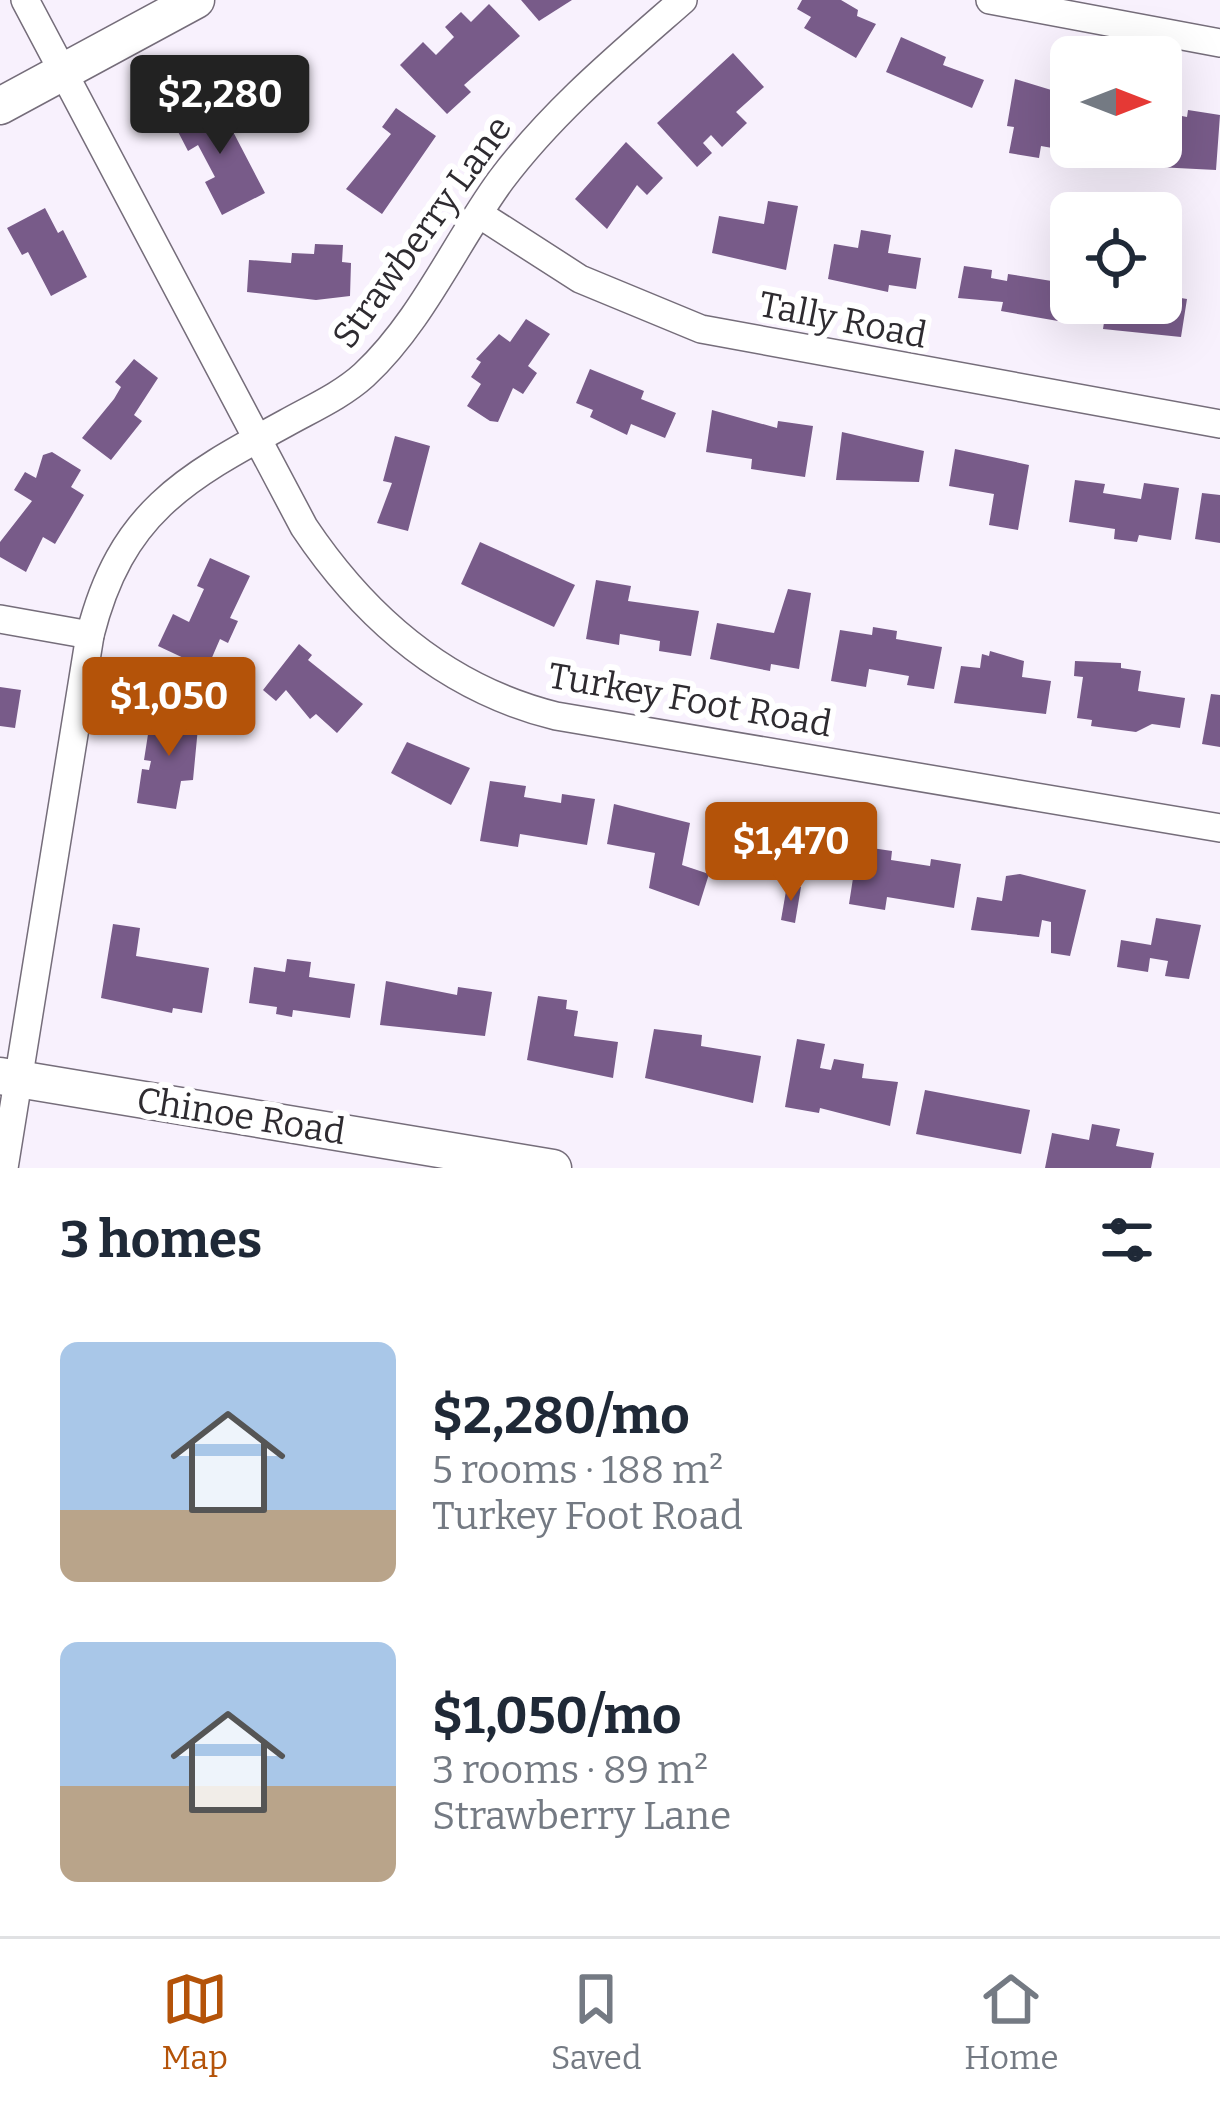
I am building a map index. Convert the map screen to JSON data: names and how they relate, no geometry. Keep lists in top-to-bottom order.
{
  "streets": {
    "street": [
      "Strawberry Lane",
      "Tally Road",
      "Turkey Foot Road",
      "Chinoe Road"
    ]
  },
  "crossings": [
    ["Strawberry Lane", "Tally Road"],
    ["Strawberry Lane", "Turkey Foot Road"],
    ["Strawberry Lane", "Chinoe Road"]
  ],
  "north": "right",
  "page": {
    "price": ["$2,280", "$1,050", "$1,470"],
    "heading": "3 homes",
    "list": [
      {
        "name": "$2,280/mo",
        "note": "5 rooms · 188 m² · Turkey Foot Road"
      },
      {
        "name": "$1,050/mo",
        "note": "3 rooms · 89 m² · Strawberry Lane"
      }
    ],
    "tabs": ["Map", "Saved", "Home"]
  }
}
